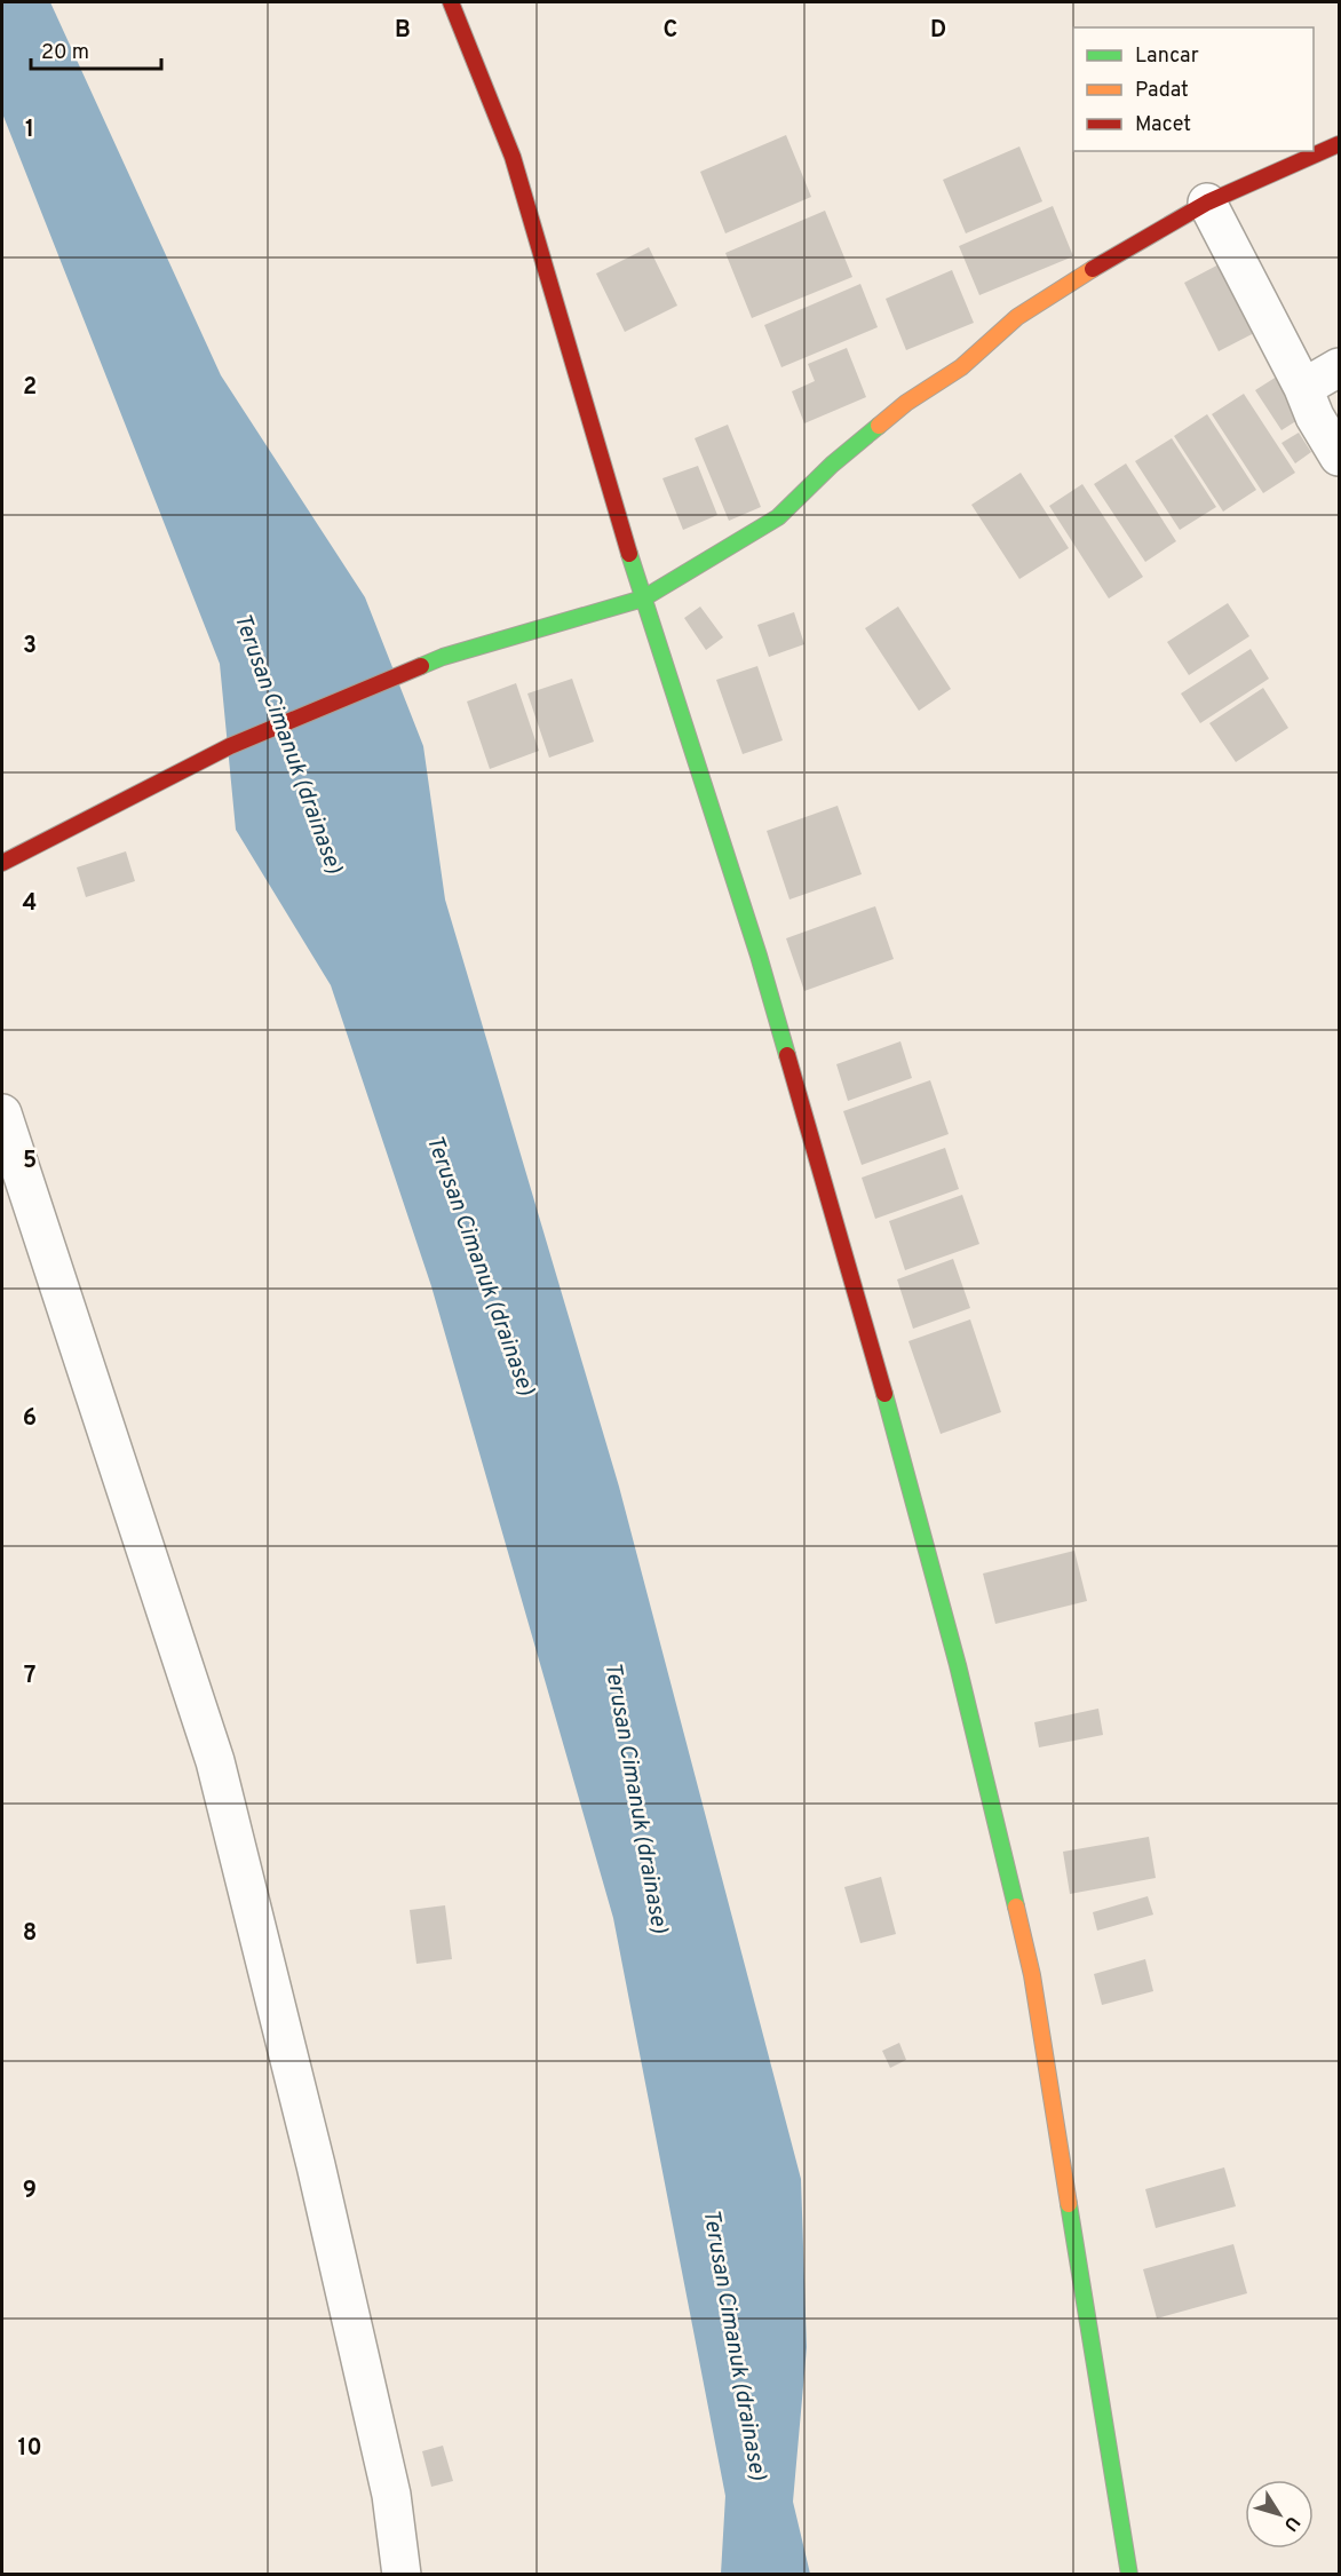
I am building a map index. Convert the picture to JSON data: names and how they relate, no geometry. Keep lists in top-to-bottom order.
{
  "water": ["Terusan Cimanuk (drainase)"],
  "legend": ["Lancar", "Padat", "Macet"],
  "scale_bar": "20 m",
  "north": "bottom right",
  "grid": {
    "columns": ["B", "C", "D"],
    "rows": [
      "1",
      "2",
      "3",
      "4",
      "5",
      "6",
      "7",
      "8",
      "9",
      "10"
    ]
  }
}
